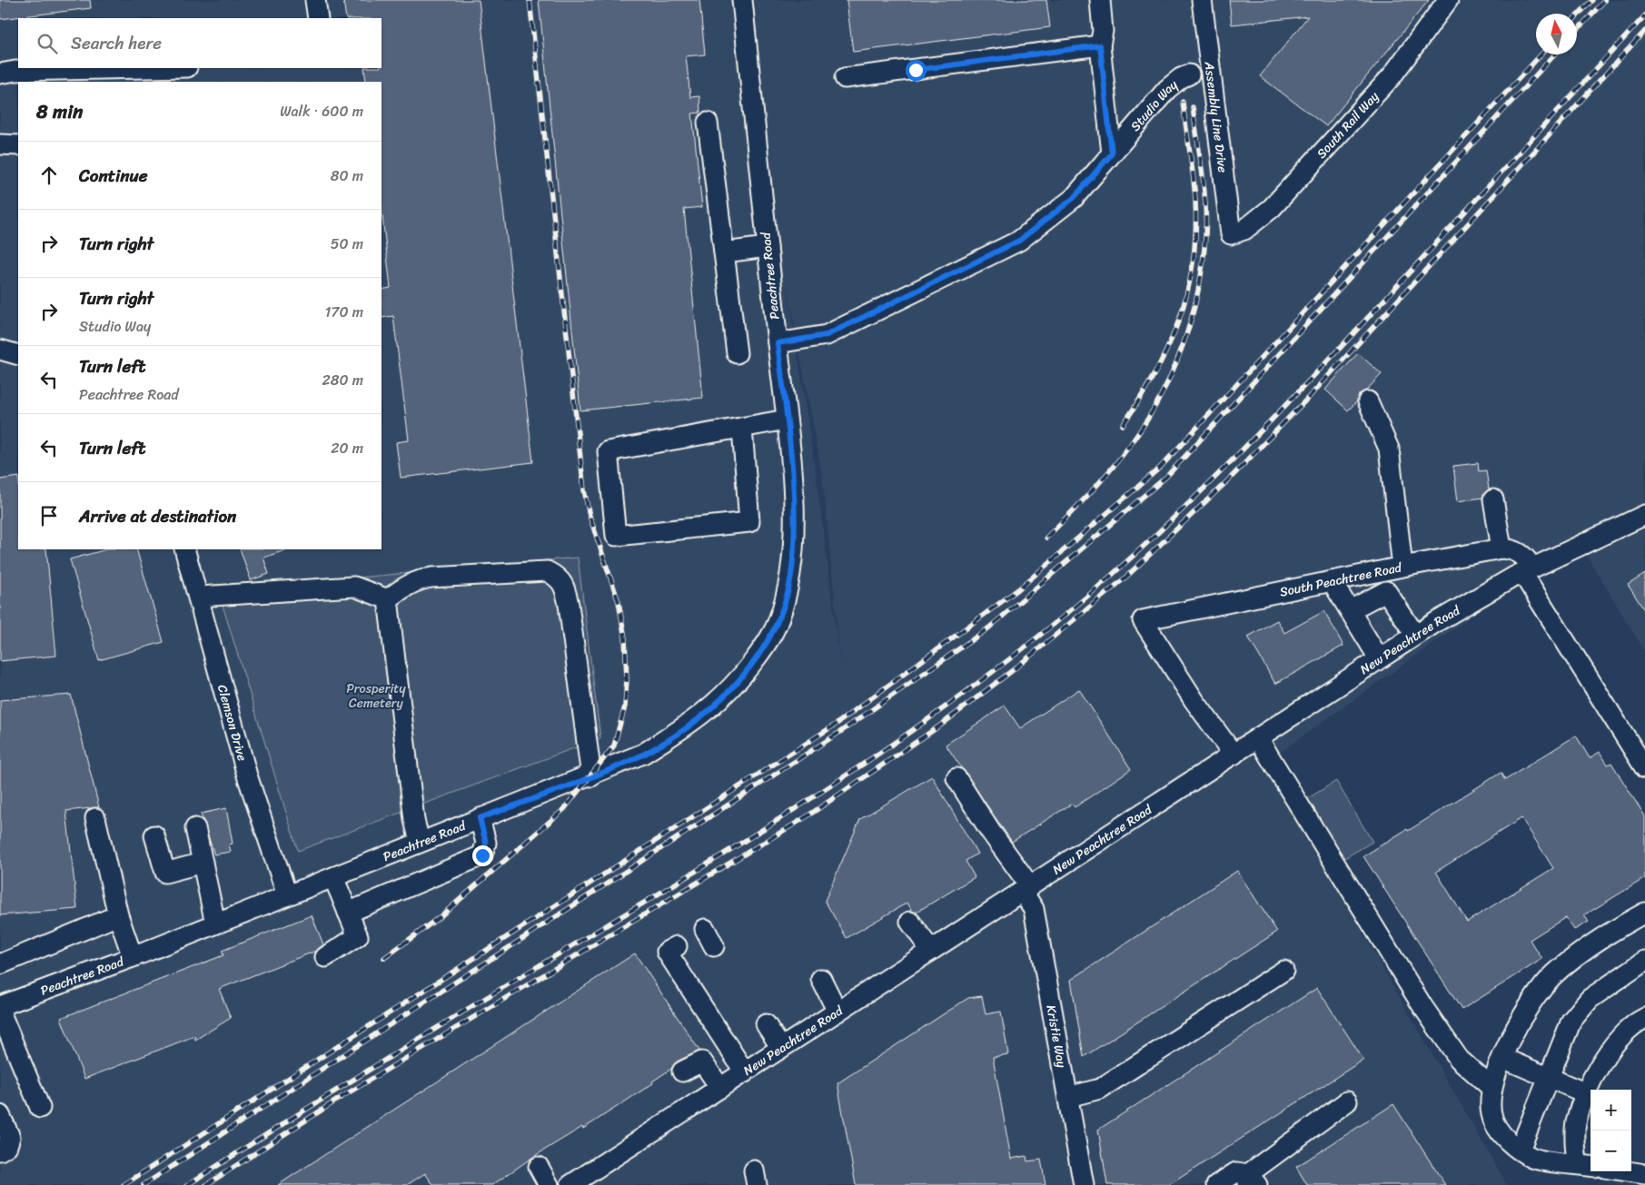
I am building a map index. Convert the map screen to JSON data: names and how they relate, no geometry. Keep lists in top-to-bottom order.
{
  "streets": {
    "street": [
      "Studio Way",
      "Assembly Line Drive",
      "South Rail Way",
      "Peachtree Road",
      "South Peachtree Road",
      "New Peachtree Road",
      "Clemson Drive",
      "Kristie Way"
    ]
  },
  "crossings": [
    ["Studio Way", "Peachtree Road"],
    ["Assembly Line Drive", "South Rail Way"],
    ["Peachtree Road", "Clemson Drive"],
    ["South Peachtree Road", "New Peachtree Road"],
    ["New Peachtree Road", "Kristie Way"]
  ],
  "parks": ["Prosperity Cemetery"],
  "north": "top",
  "page": {
    "search": "Search here",
    "heading": ["8 min", "Walk · 600 m"],
    "list": [
      ["Continue", "80 m"],
      ["Turn right", "50 m"],
      ["Turn right", "Studio Way", "170 m"],
      ["Turn left", "Peachtree Road", "280 m"],
      ["Turn left", "20 m"],
      "Arrive at destination"
    ],
    "map_buttons": ["+", "−"]
  }
}
